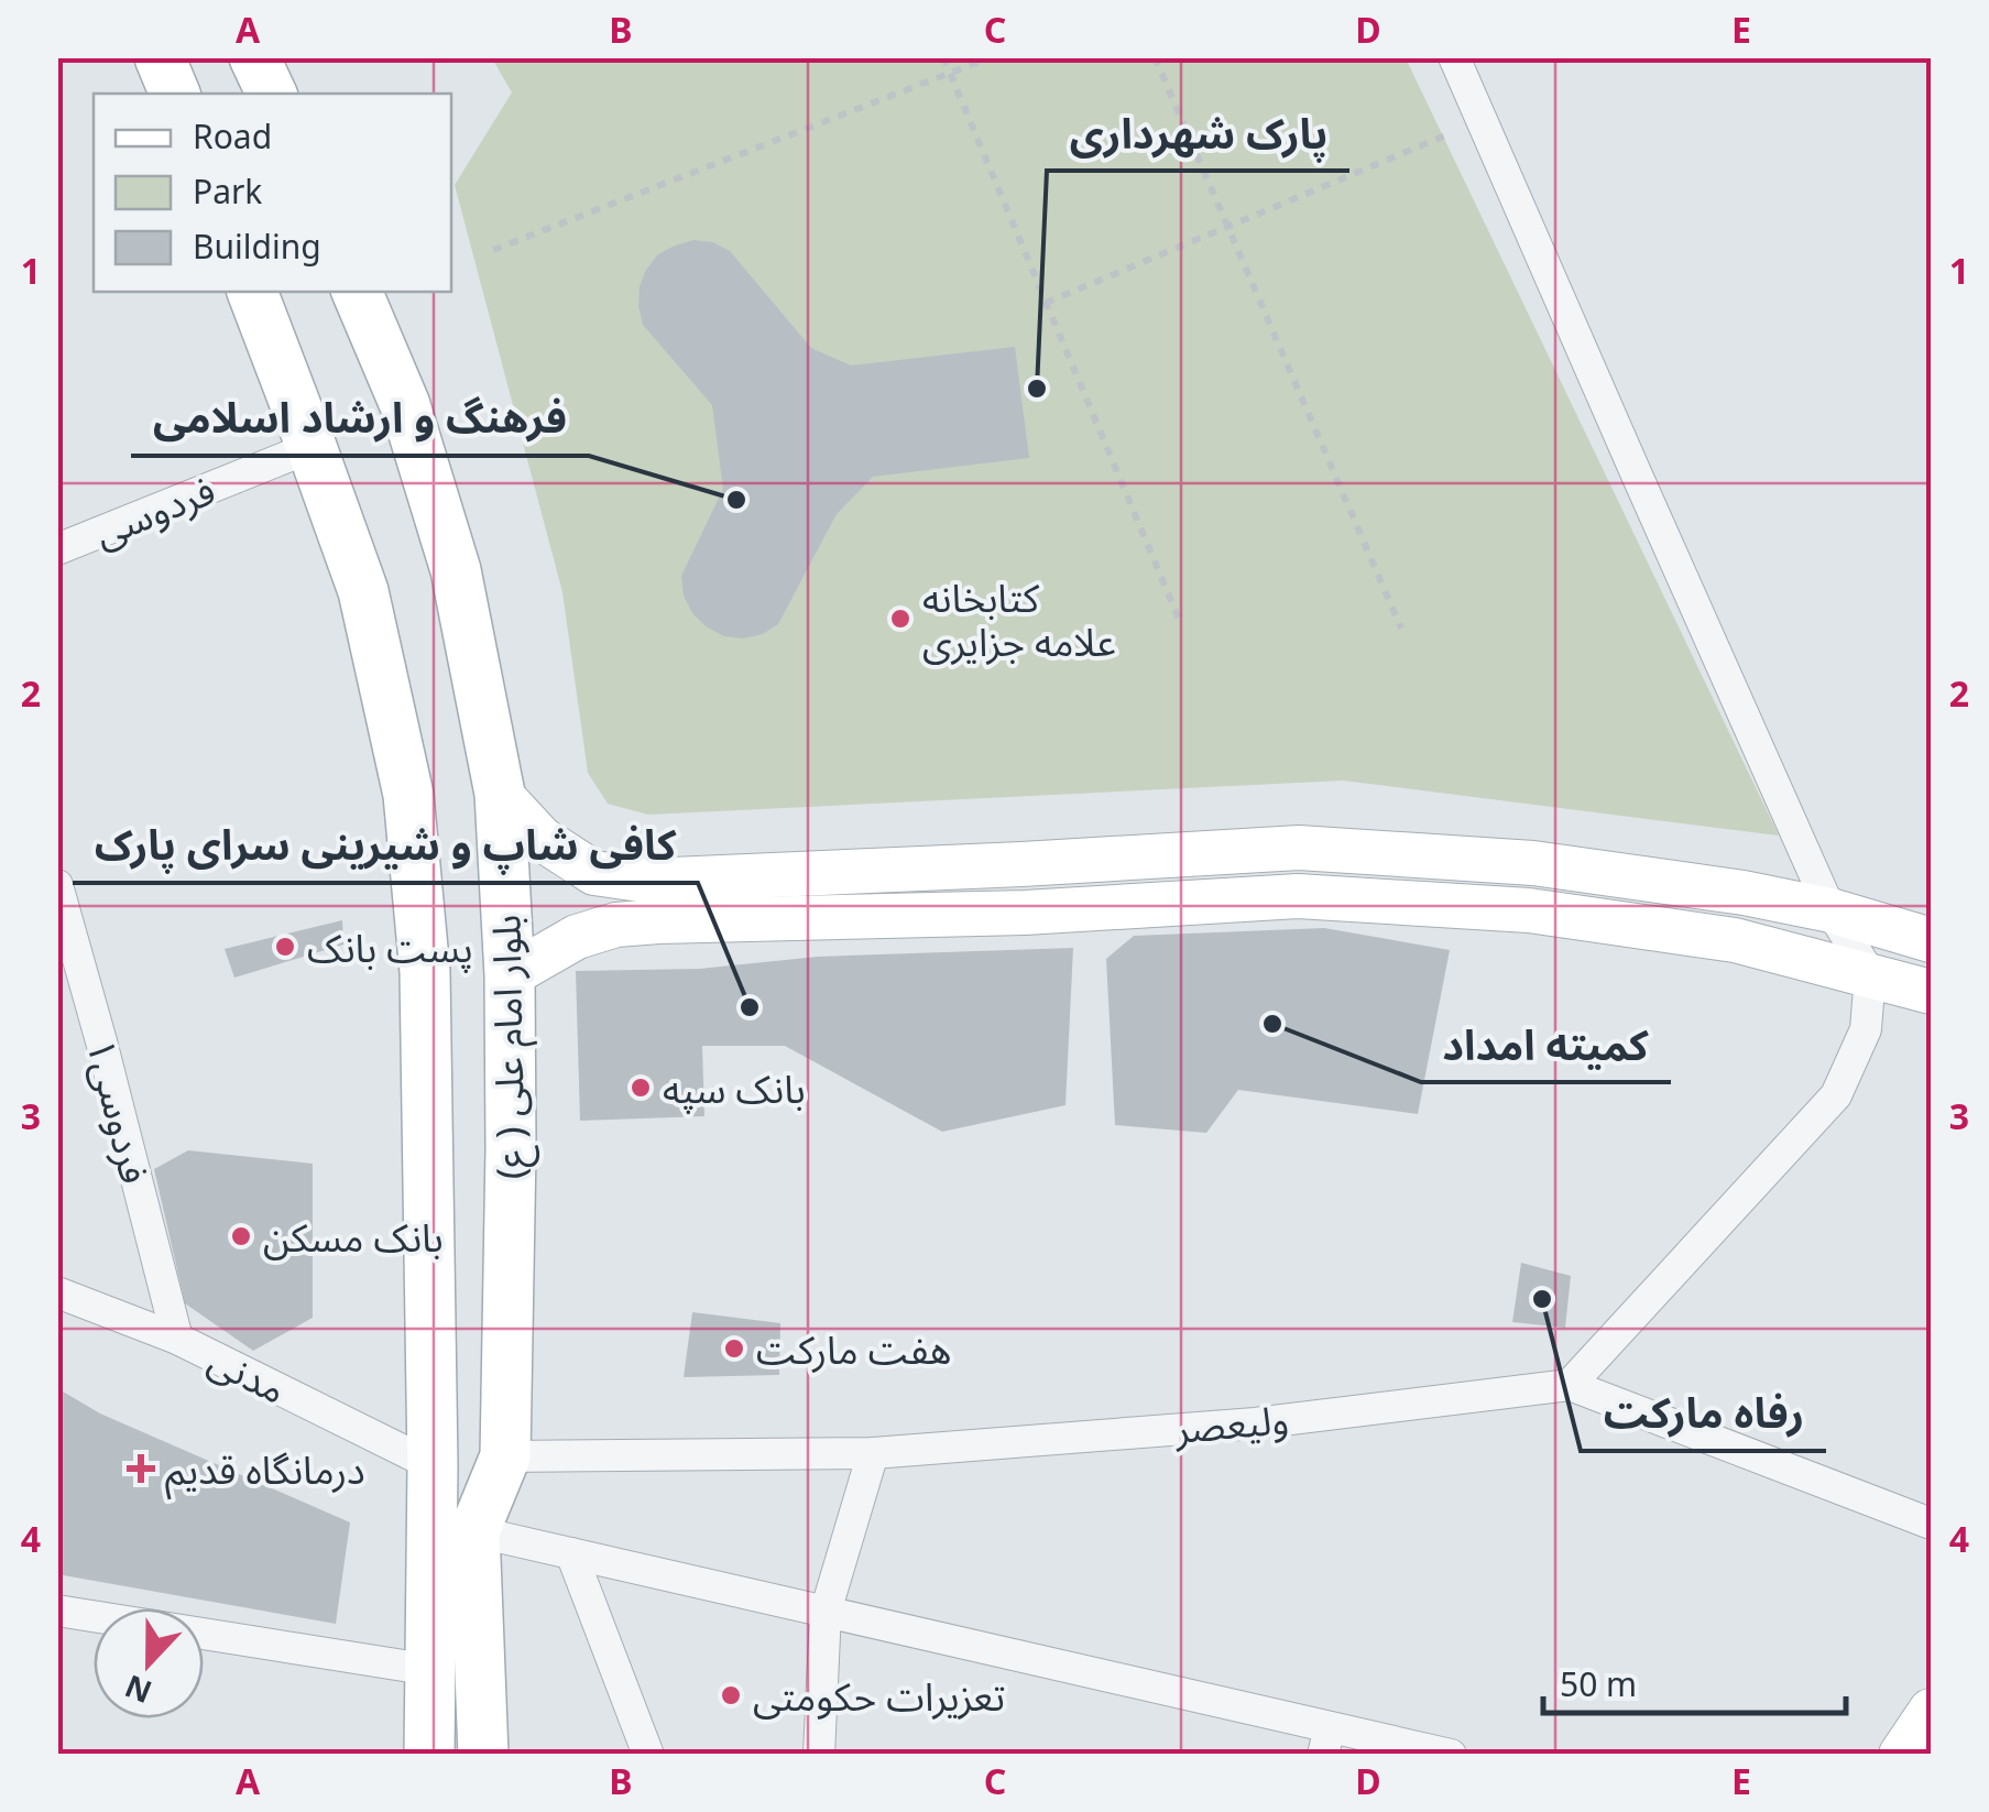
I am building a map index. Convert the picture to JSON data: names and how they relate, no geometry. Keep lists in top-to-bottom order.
{
  "streets": {
    "main road": ["بلوار امام علی ( ع)"],
    "street": [
      "فردوسی",
      "فردوسی۱",
      "مدنی",
      "ولیعصر"
    ]
  },
  "crossings": [
    ["بلوار امام علی ( ع)", "ولیعصر"],
    ["فردوسی۱", "مدنی"]
  ],
  "places": {
    "other": [
      "پارک شهرداری",
      "فرهنگ و ارشاد اسلامی",
      "کتابخانه علامه جزایری",
      "پست بانک",
      "کافی شاپ و شیرینی سرای پارک",
      "کمیته امداد",
      "بانک سپه",
      "بانک مسکن",
      "رفاه مارکت",
      "هفت مارکت",
      "تعزیرات حکومتی"
    ],
    "health": ["درمانگاه قدیم"]
  },
  "legend": ["Road", "Park", "Building"],
  "scale_bar": "50 m",
  "north": "bottom",
  "grid": {
    "columns": [
      "A",
      "B",
      "C",
      "D",
      "E"
    ],
    "rows": [
      "1",
      "2",
      "3",
      "4"
    ]
  }
}
